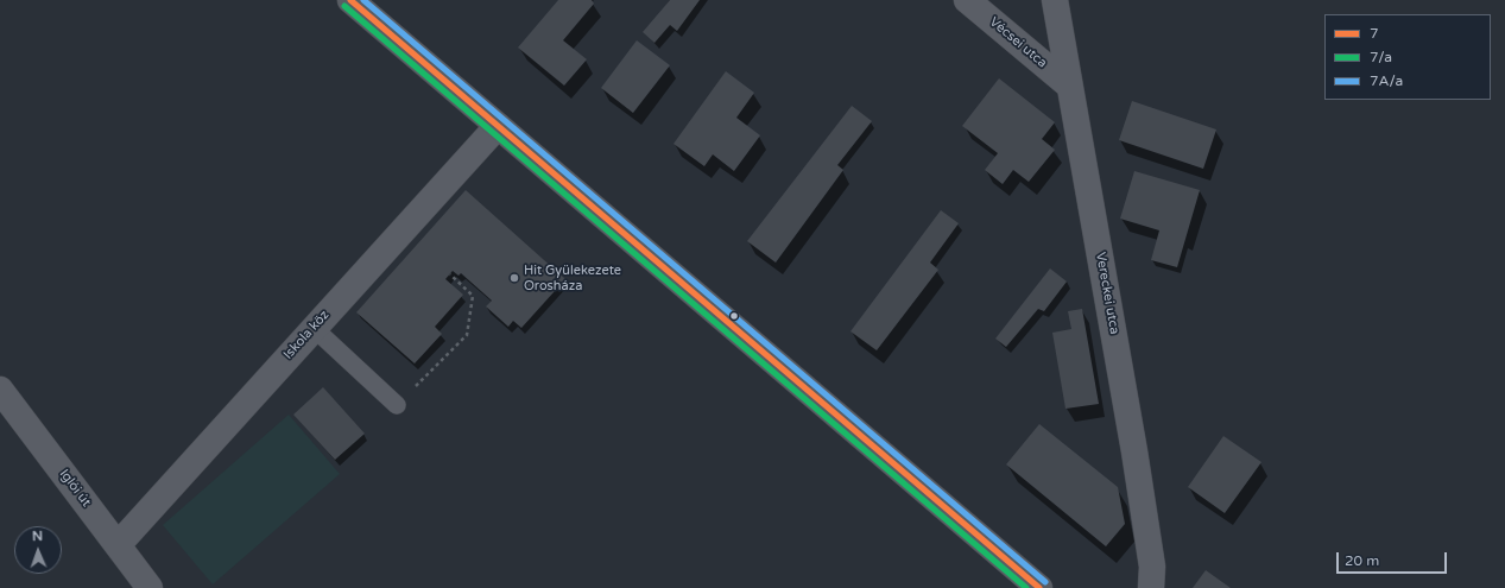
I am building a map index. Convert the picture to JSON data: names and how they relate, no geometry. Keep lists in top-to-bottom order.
{
  "streets": {
    "street": [
      "Vécsei utca",
      "Vereckei utca",
      "Iskola köz",
      "Iglói út"
    ]
  },
  "crossings": [
    ["Vécsei utca", "Vereckei utca"],
    ["Iskola köz", "Iglói út"]
  ],
  "places": ["Hit Gyülekezete Orosháza"],
  "lines": ["transit line 7", "transit line 7A/a", "transit line 7/a"],
  "legend": ["7", "7/a", "7A/a"],
  "scale_bar": "20 m",
  "north": "top"
}
